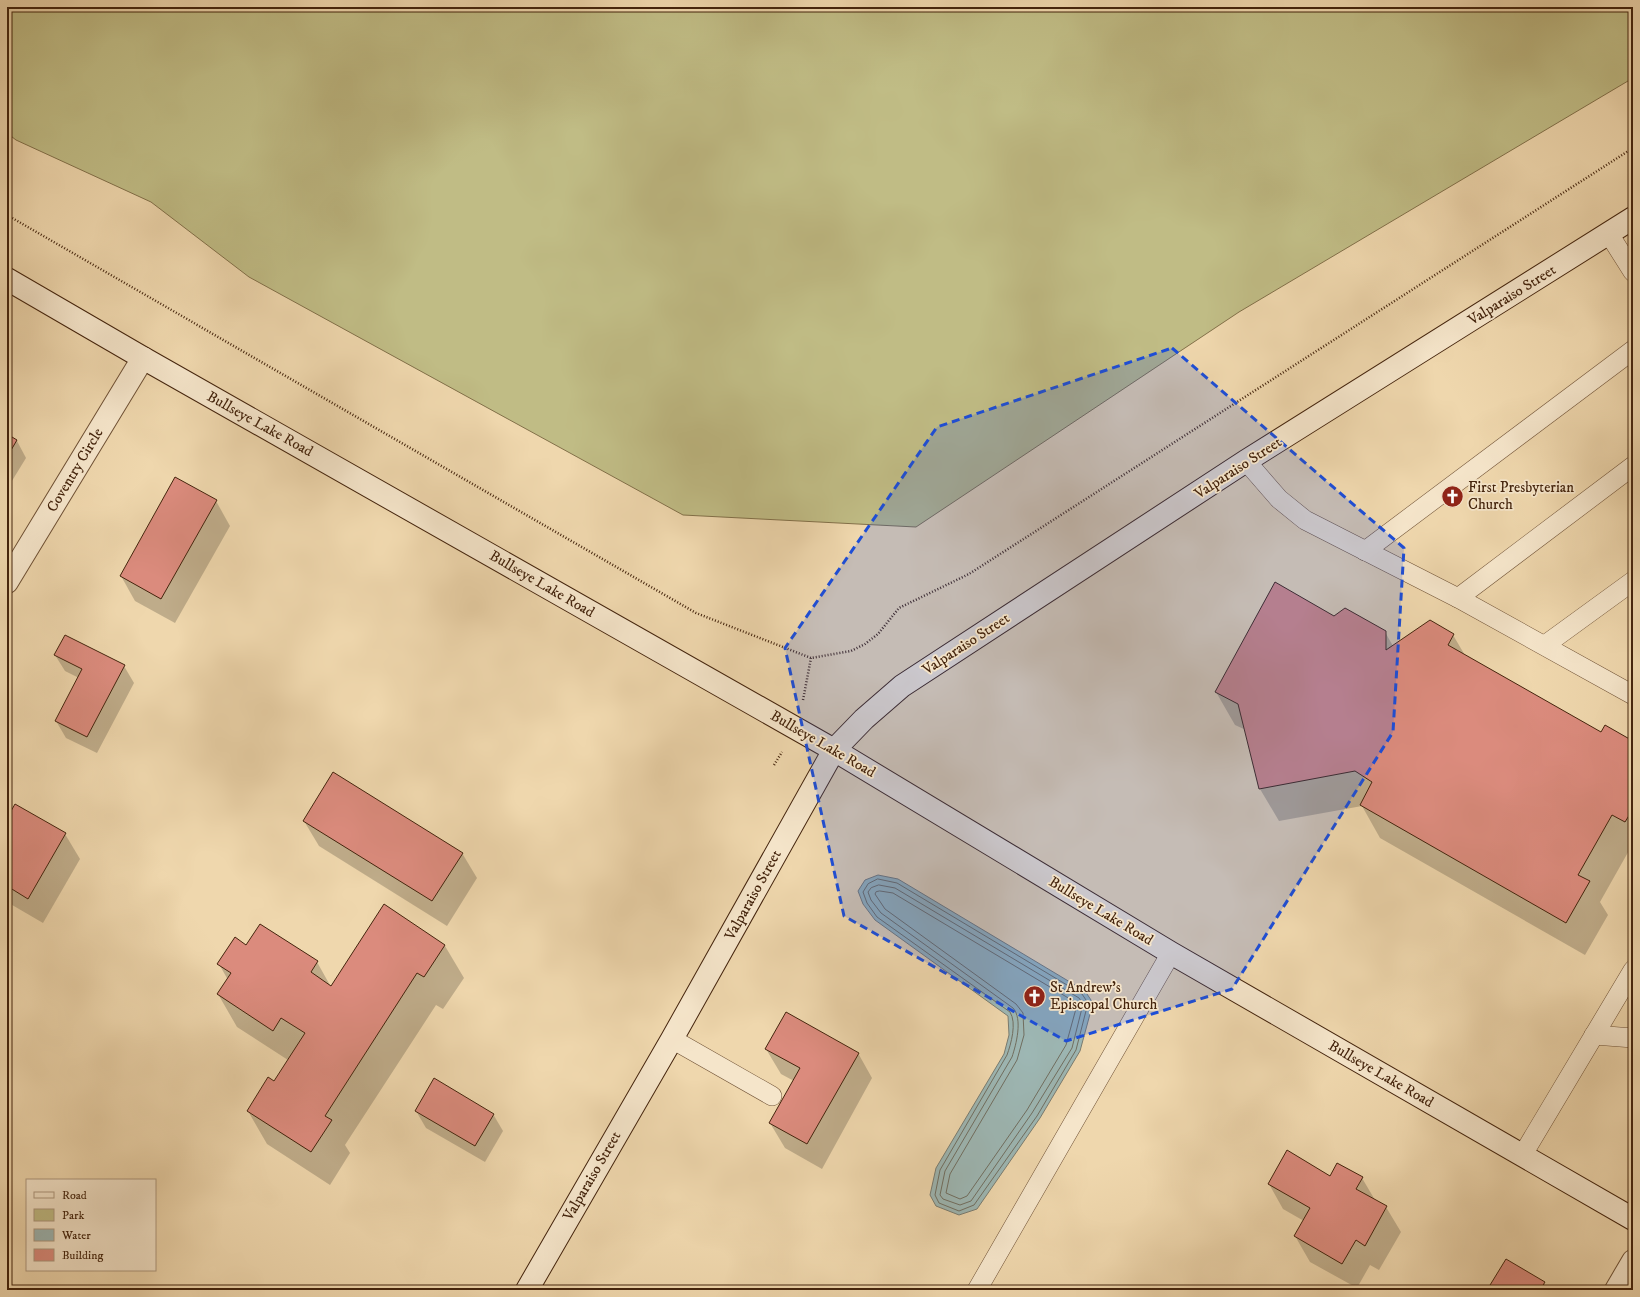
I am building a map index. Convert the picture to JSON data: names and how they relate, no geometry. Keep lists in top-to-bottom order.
{
  "streets": {
    "street": ["Valparaiso Street", "Bullseye Lake Road", "Coventry Circle"]
  },
  "crossings": [
    ["Valparaiso Street", "Bullseye Lake Road"],
    ["Bullseye Lake Road", "Coventry Circle"]
  ],
  "places": {
    "church": ["First Presbyterian Church", "St Andrew's Episcopal Church"]
  },
  "legend": [
    "Road",
    "Park",
    "Water",
    "Building"
  ]
}
